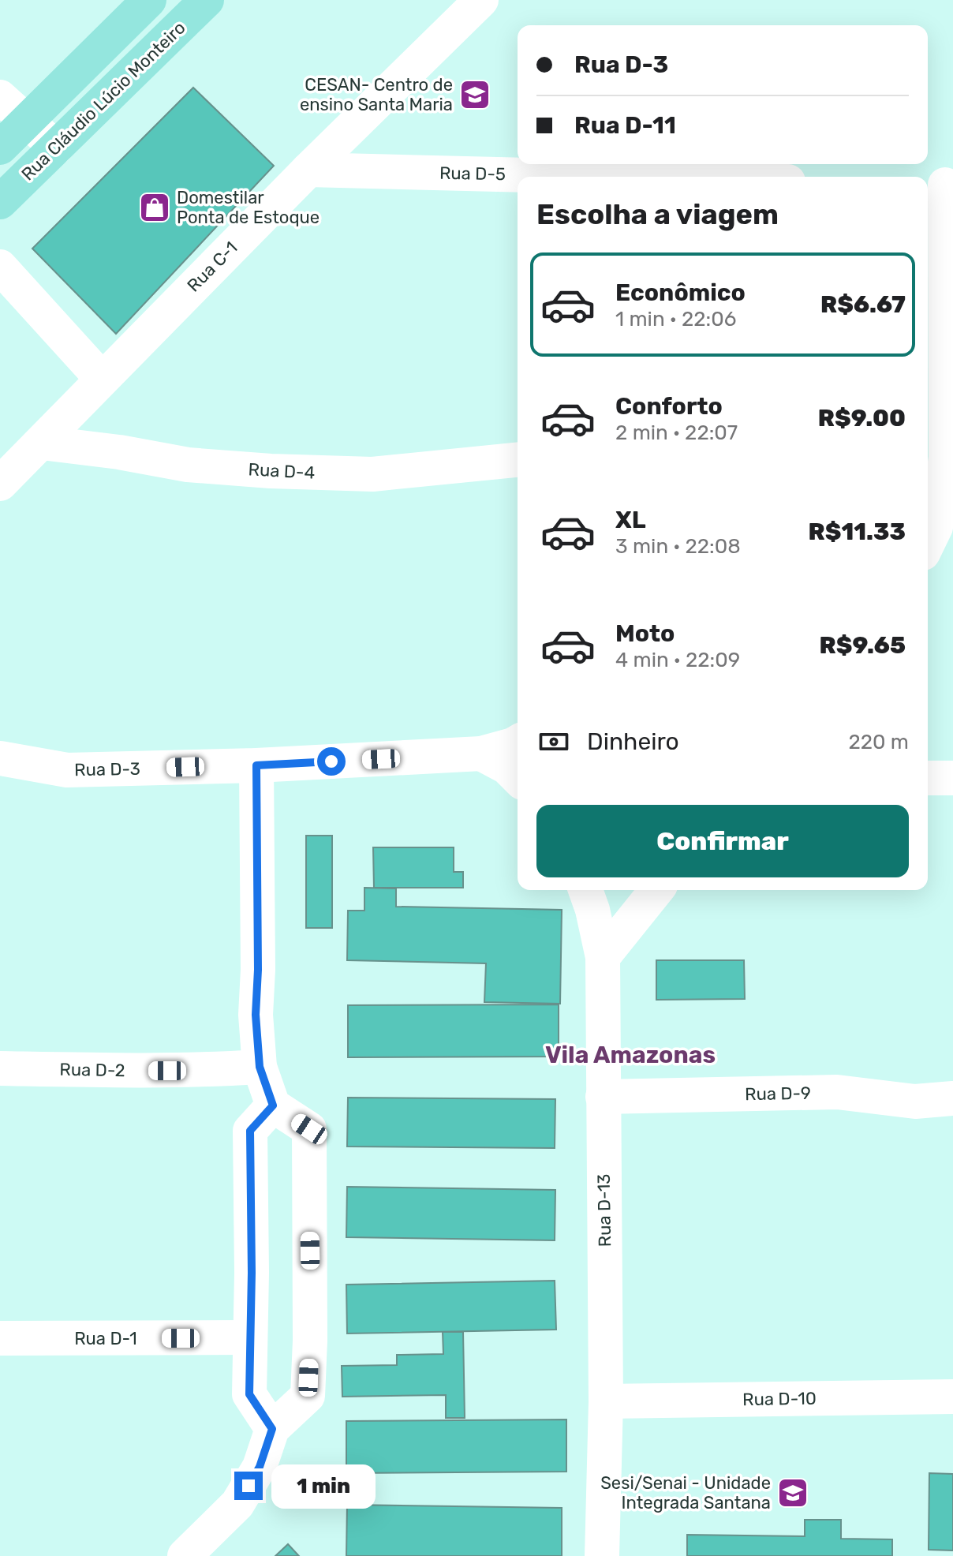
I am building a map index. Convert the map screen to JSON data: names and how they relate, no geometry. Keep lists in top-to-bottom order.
{
  "streets": {
    "main road": ["Rua Cláudio Lúcio Monteiro"],
    "street": [
      "Rua D-5",
      "Rua C-1",
      "Rua D-4",
      "Rua D-3",
      "Rua D-2",
      "Rua D-9",
      "Rua D-13",
      "Rua D-1",
      "Rua D-10"
    ]
  },
  "crossings": [
    ["Rua D-5", "Rua C-1"],
    ["Rua C-1", "Rua D-4"],
    ["Rua D-9", "Rua D-13"],
    ["Rua D-13", "Rua D-10"]
  ],
  "districts": ["Vila Amazonas"],
  "places": {
    "school or university": ["CESAN- Centro de ensino Santa Maria", "Sesi/Senai - Unidade Integrada Santana"],
    "shop": ["Domestilar Ponta de Estoque"]
  },
  "page": {
    "banner": ["Rua D-3", "Rua D-11"],
    "heading": "Escolha a viagem",
    "list": [
      {
        "name": "Econômico",
        "note": "1 min · 22:06",
        "value": "R$6.67"
      },
      {
        "name": "Conforto",
        "note": "2 min · 22:07",
        "value": "R$9.00"
      },
      {
        "name": "XL",
        "note": "3 min · 22:08",
        "value": "R$11.33"
      },
      {
        "name": "Moto",
        "note": "4 min · 22:09",
        "value": "R$9.65"
      }
    ],
    "pay": ["Dinheiro", "220 m"],
    "buttons": "Confirmar",
    "bubble": "1 min"
  }
}
